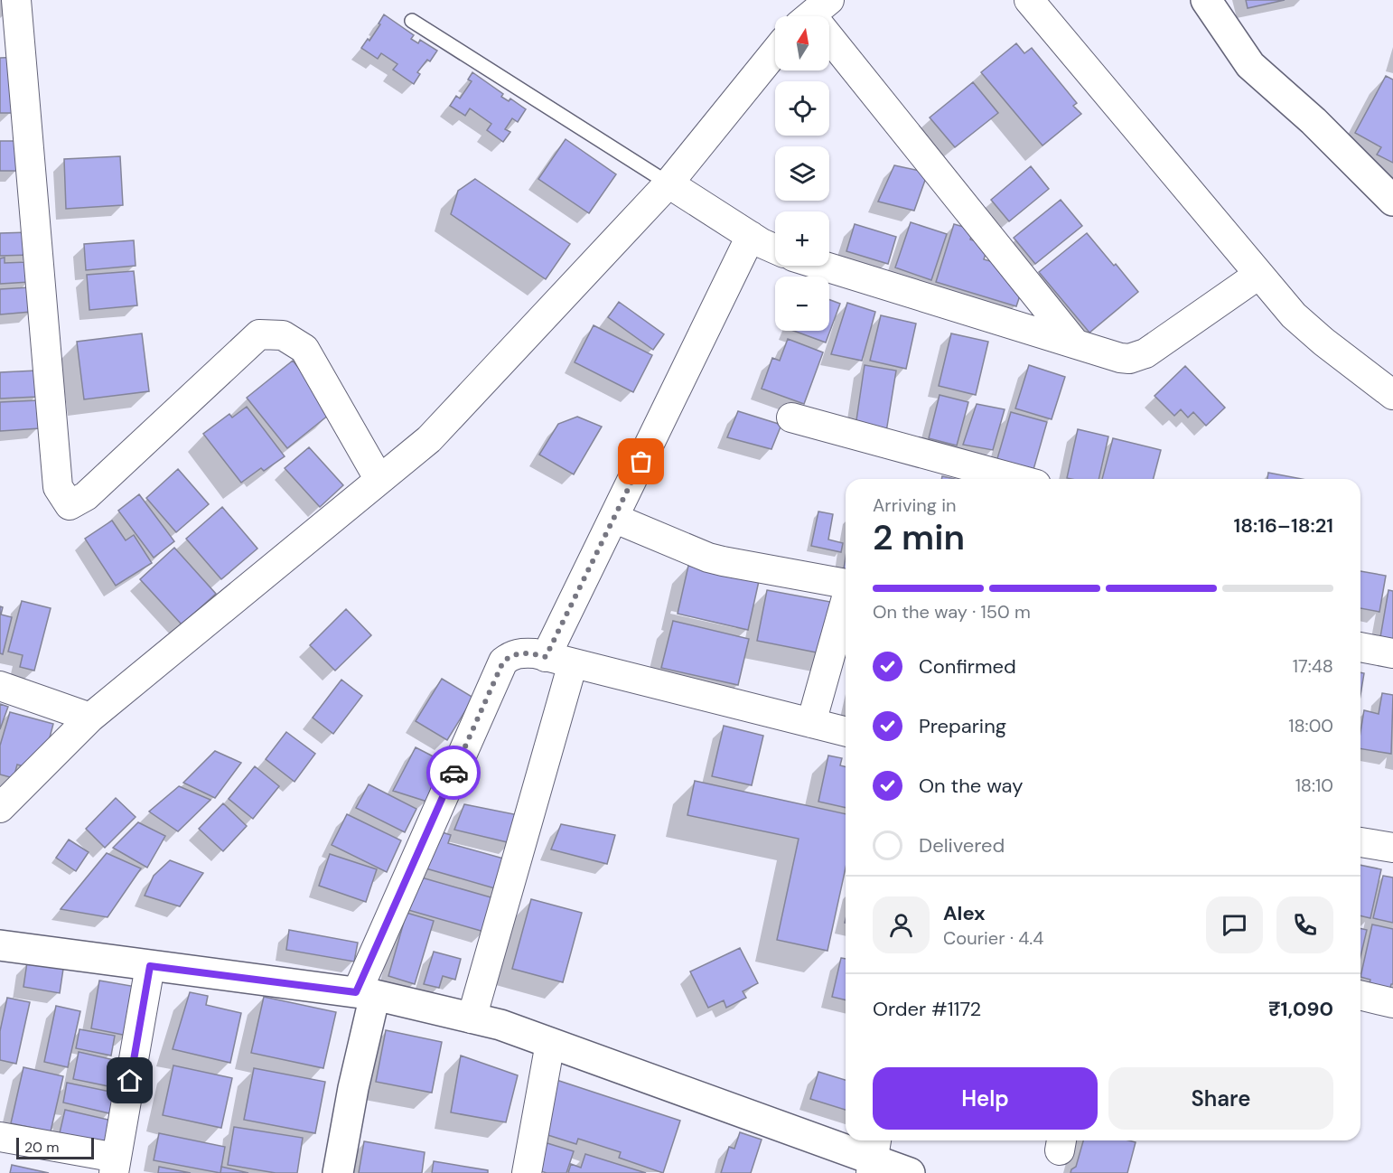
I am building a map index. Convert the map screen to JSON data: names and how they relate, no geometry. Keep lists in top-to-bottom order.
{
  "scale_bar": "20 m",
  "north": "top",
  "page": {
    "map_buttons": ["+", "−"],
    "heading": ["2 min", "Arriving in", "18:16–18:21"],
    "panel": [
      "Alex",
      "Courier · 4.4",
      "Order #1172",
      "₹1,090"
    ],
    "bar": "On the way · 150 m",
    "list": [
      ["Confirmed", "17:48"],
      ["Preparing", "18:00"],
      ["On the way", "18:10"],
      "Delivered"
    ],
    "buttons": ["Help", "Share"],
    "scale": "20 m"
  }
}
